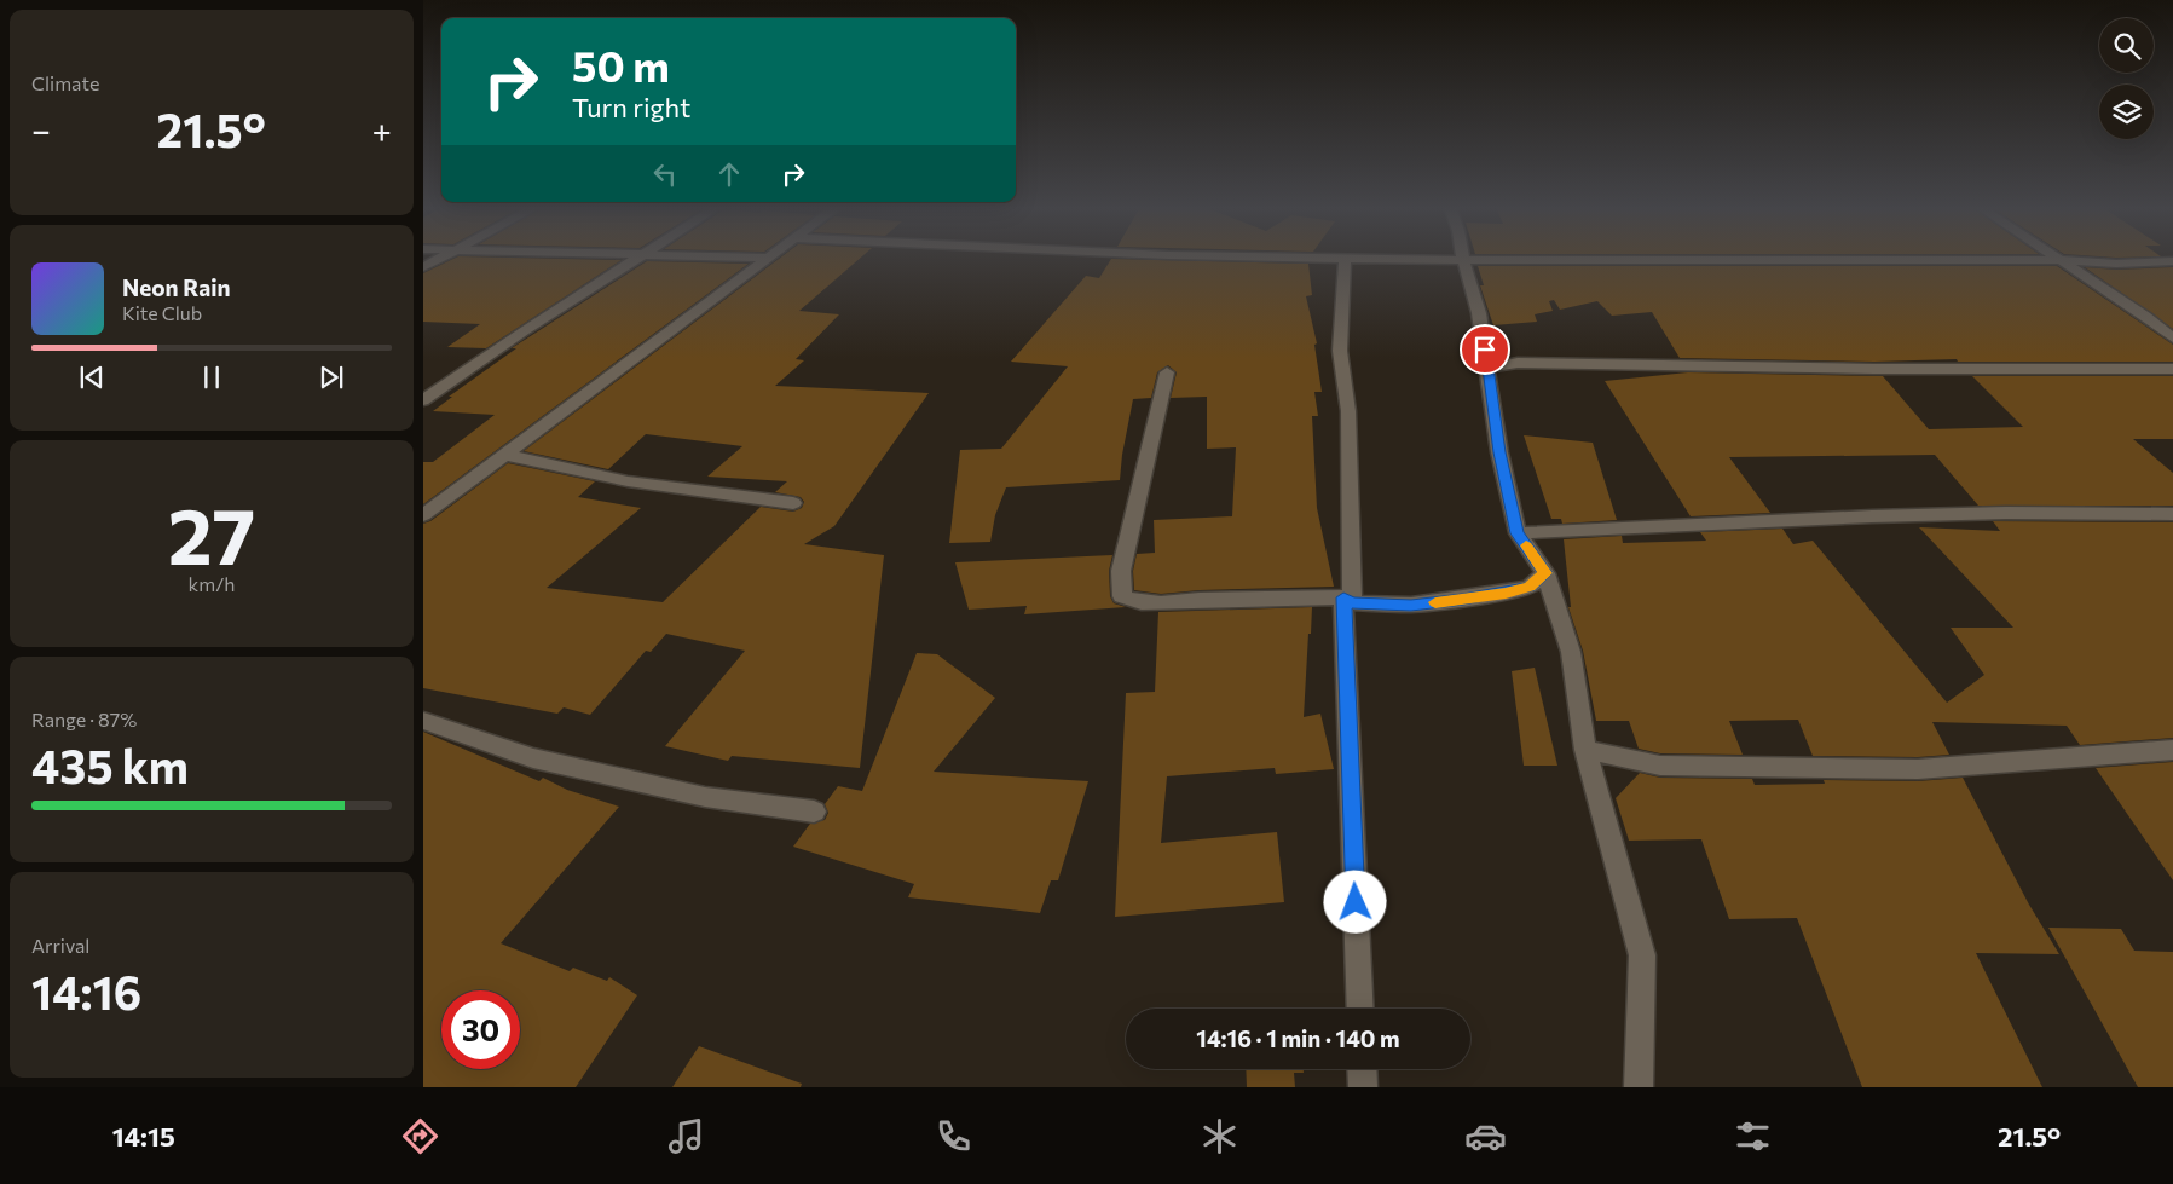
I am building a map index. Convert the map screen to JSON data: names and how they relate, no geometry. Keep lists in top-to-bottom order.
{
  "page": {
    "tile": [
      "Climate",
      ["27", "km/h"],
      ["Range · 87%", "435 km"],
      ["Arrival", "14:16"]
    ],
    "turn": ["50 m", "Turn right"],
    "heat": ["−", "21.5°", "+"],
    "song": ["Neon Rain", "Kite Club"],
    "limit": "30",
    "trip": "14:16 · 1 min · 140 m",
    "tabs": ["14:15", "21.5°"]
  }
}
